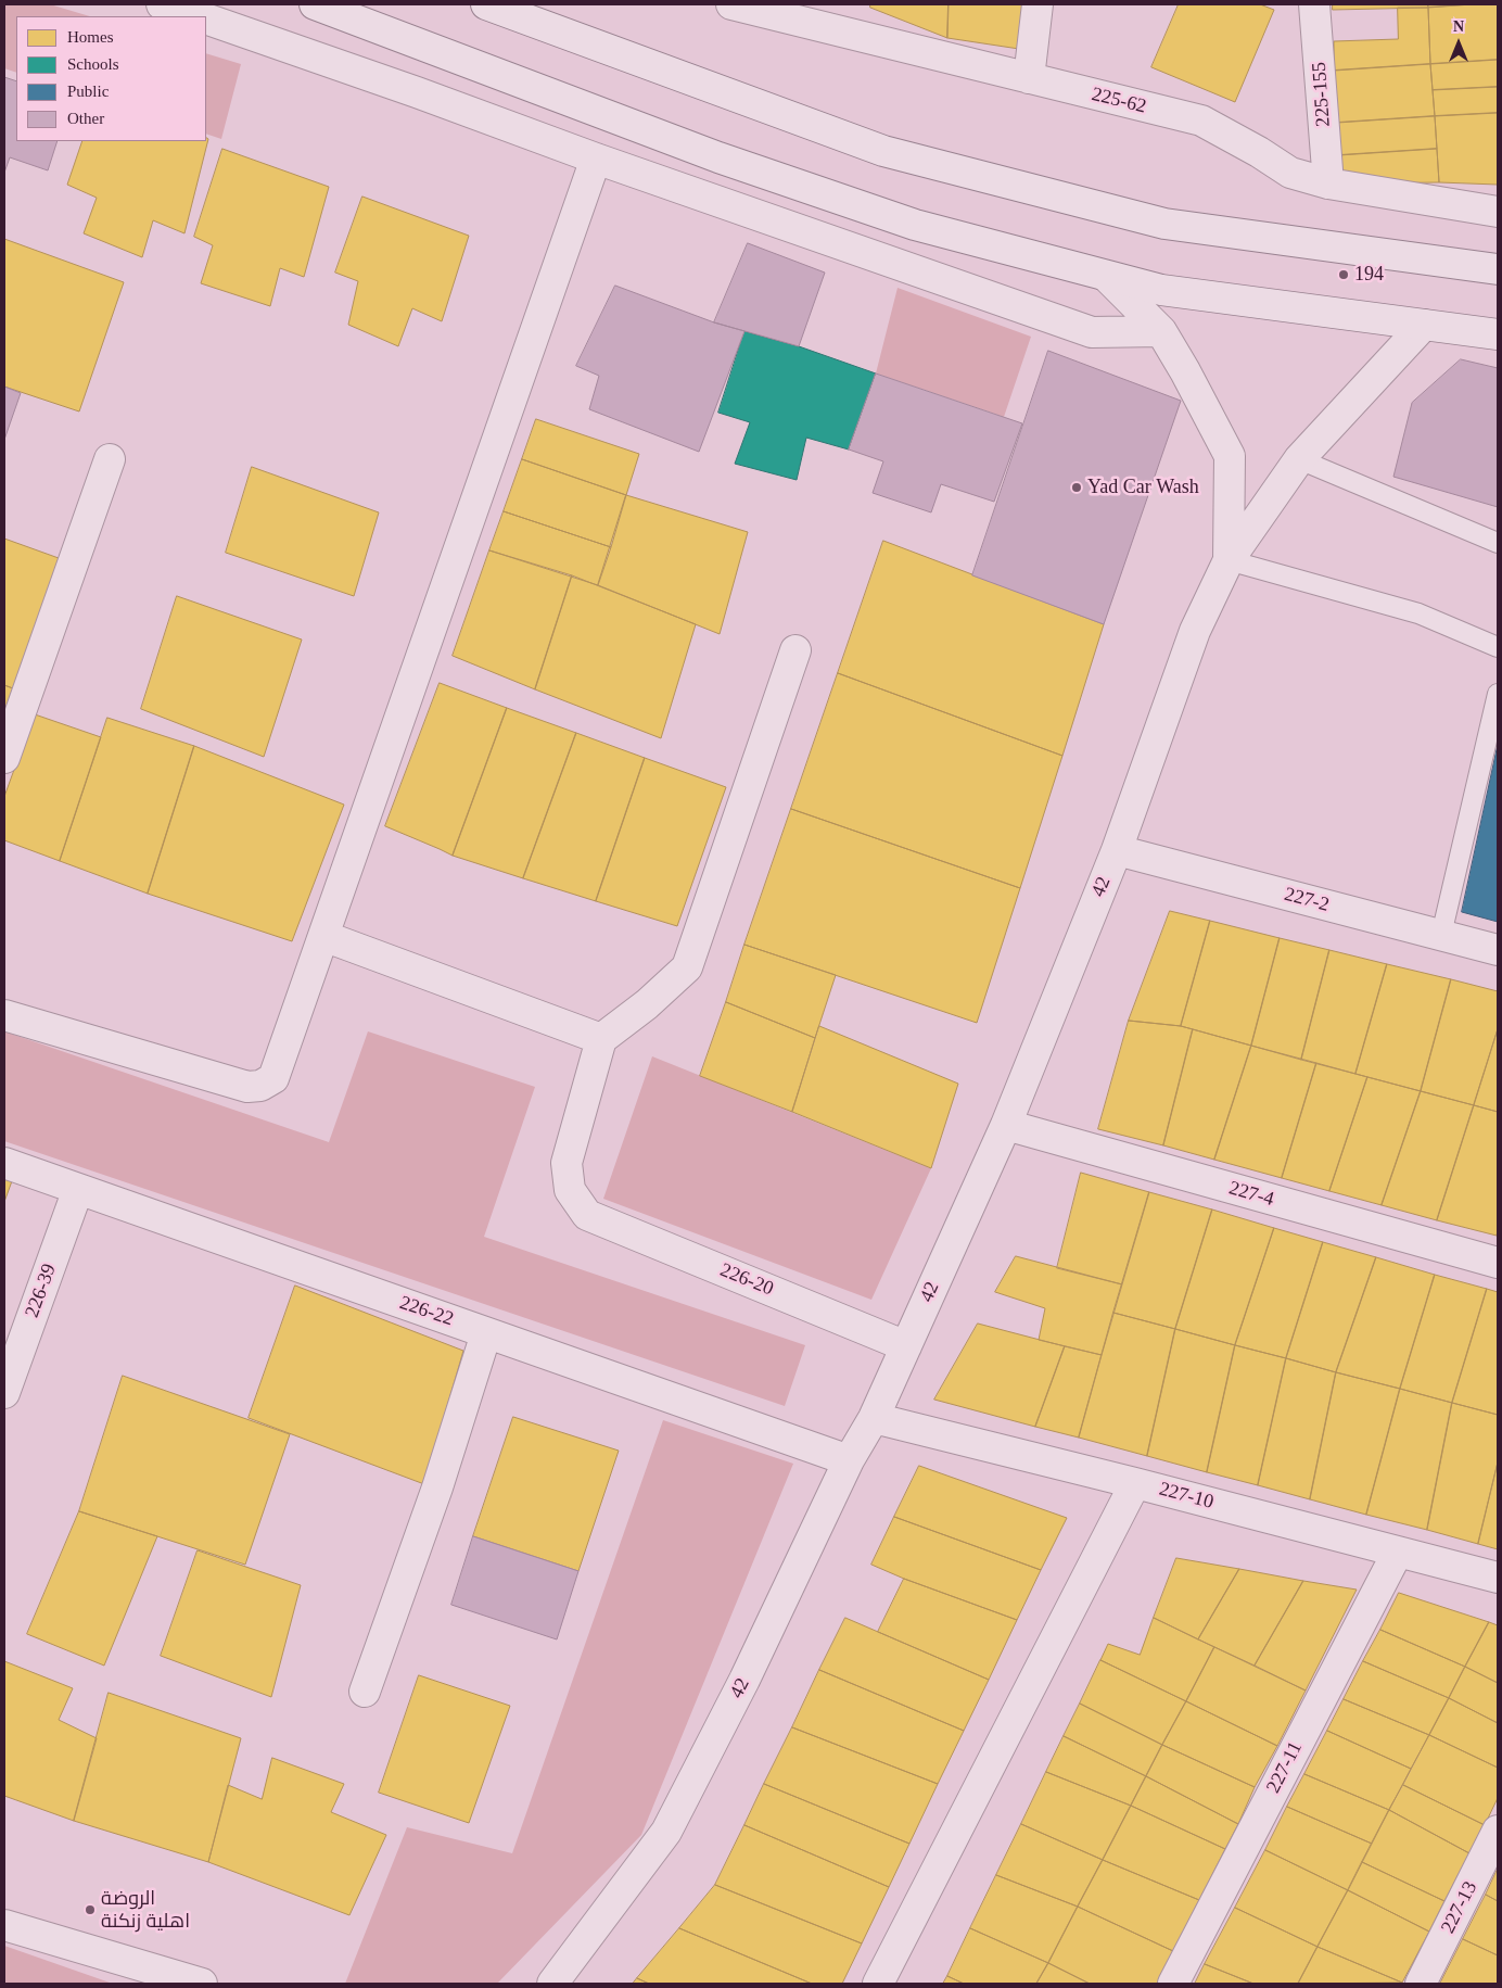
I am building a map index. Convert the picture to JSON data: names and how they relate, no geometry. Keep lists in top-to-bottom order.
{
  "streets": {
    "street": [
      "225-155",
      "225-62",
      "42",
      "227-2",
      "227-4",
      "226-20",
      "226-39",
      "226-22",
      "227-10",
      "227-11",
      "227-13"
    ]
  },
  "crossings": [
    ["225-155", "225-62"],
    ["42", "227-2"],
    ["42", "227-4"],
    ["42", "226-20"],
    ["42", "226-22"],
    ["42", "227-10"],
    ["226-39", "226-22"],
    ["227-10", "227-11"]
  ],
  "places": ["194", "Yad Car Wash", "الروضة اهلية زنكنة"],
  "legend": [
    "Homes",
    "Schools",
    "Public",
    "Other"
  ],
  "north": "top"
}
